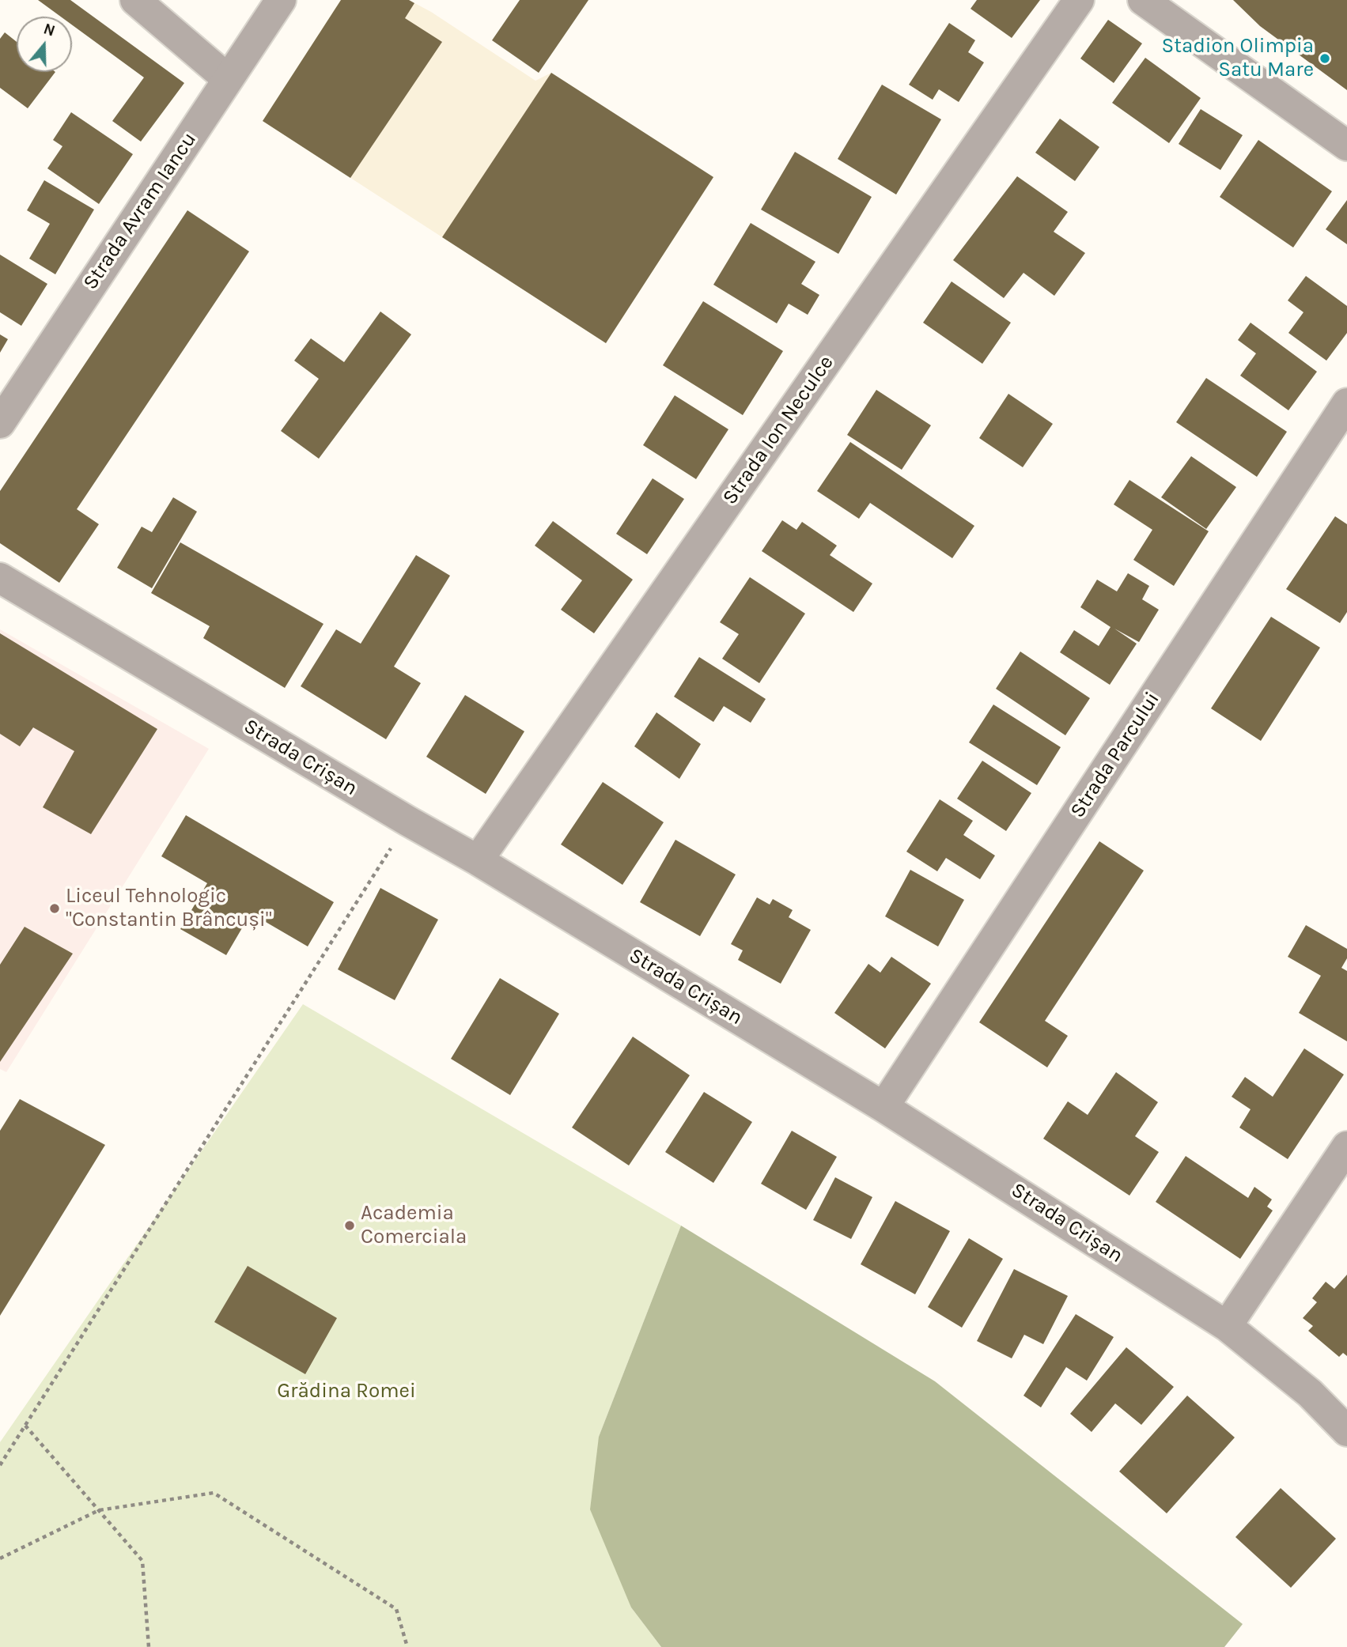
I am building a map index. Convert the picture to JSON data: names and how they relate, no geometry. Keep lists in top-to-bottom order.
{
  "streets": {
    "street": [
      "Strada Avram Iancu",
      "Strada Ion Neculce",
      "Strada Parcului",
      "Strada Crișan"
    ]
  },
  "crossings": [
    ["Strada Ion Neculce", "Strada Crișan"],
    ["Strada Parcului", "Strada Crișan"]
  ],
  "parks": ["Grădina Romei"],
  "places": ["Stadion Olimpia Satu Mare", "Liceul Tehnologic \"Constantin Brâncuși\"", "Academia Comerciala"],
  "north": "top"
}
